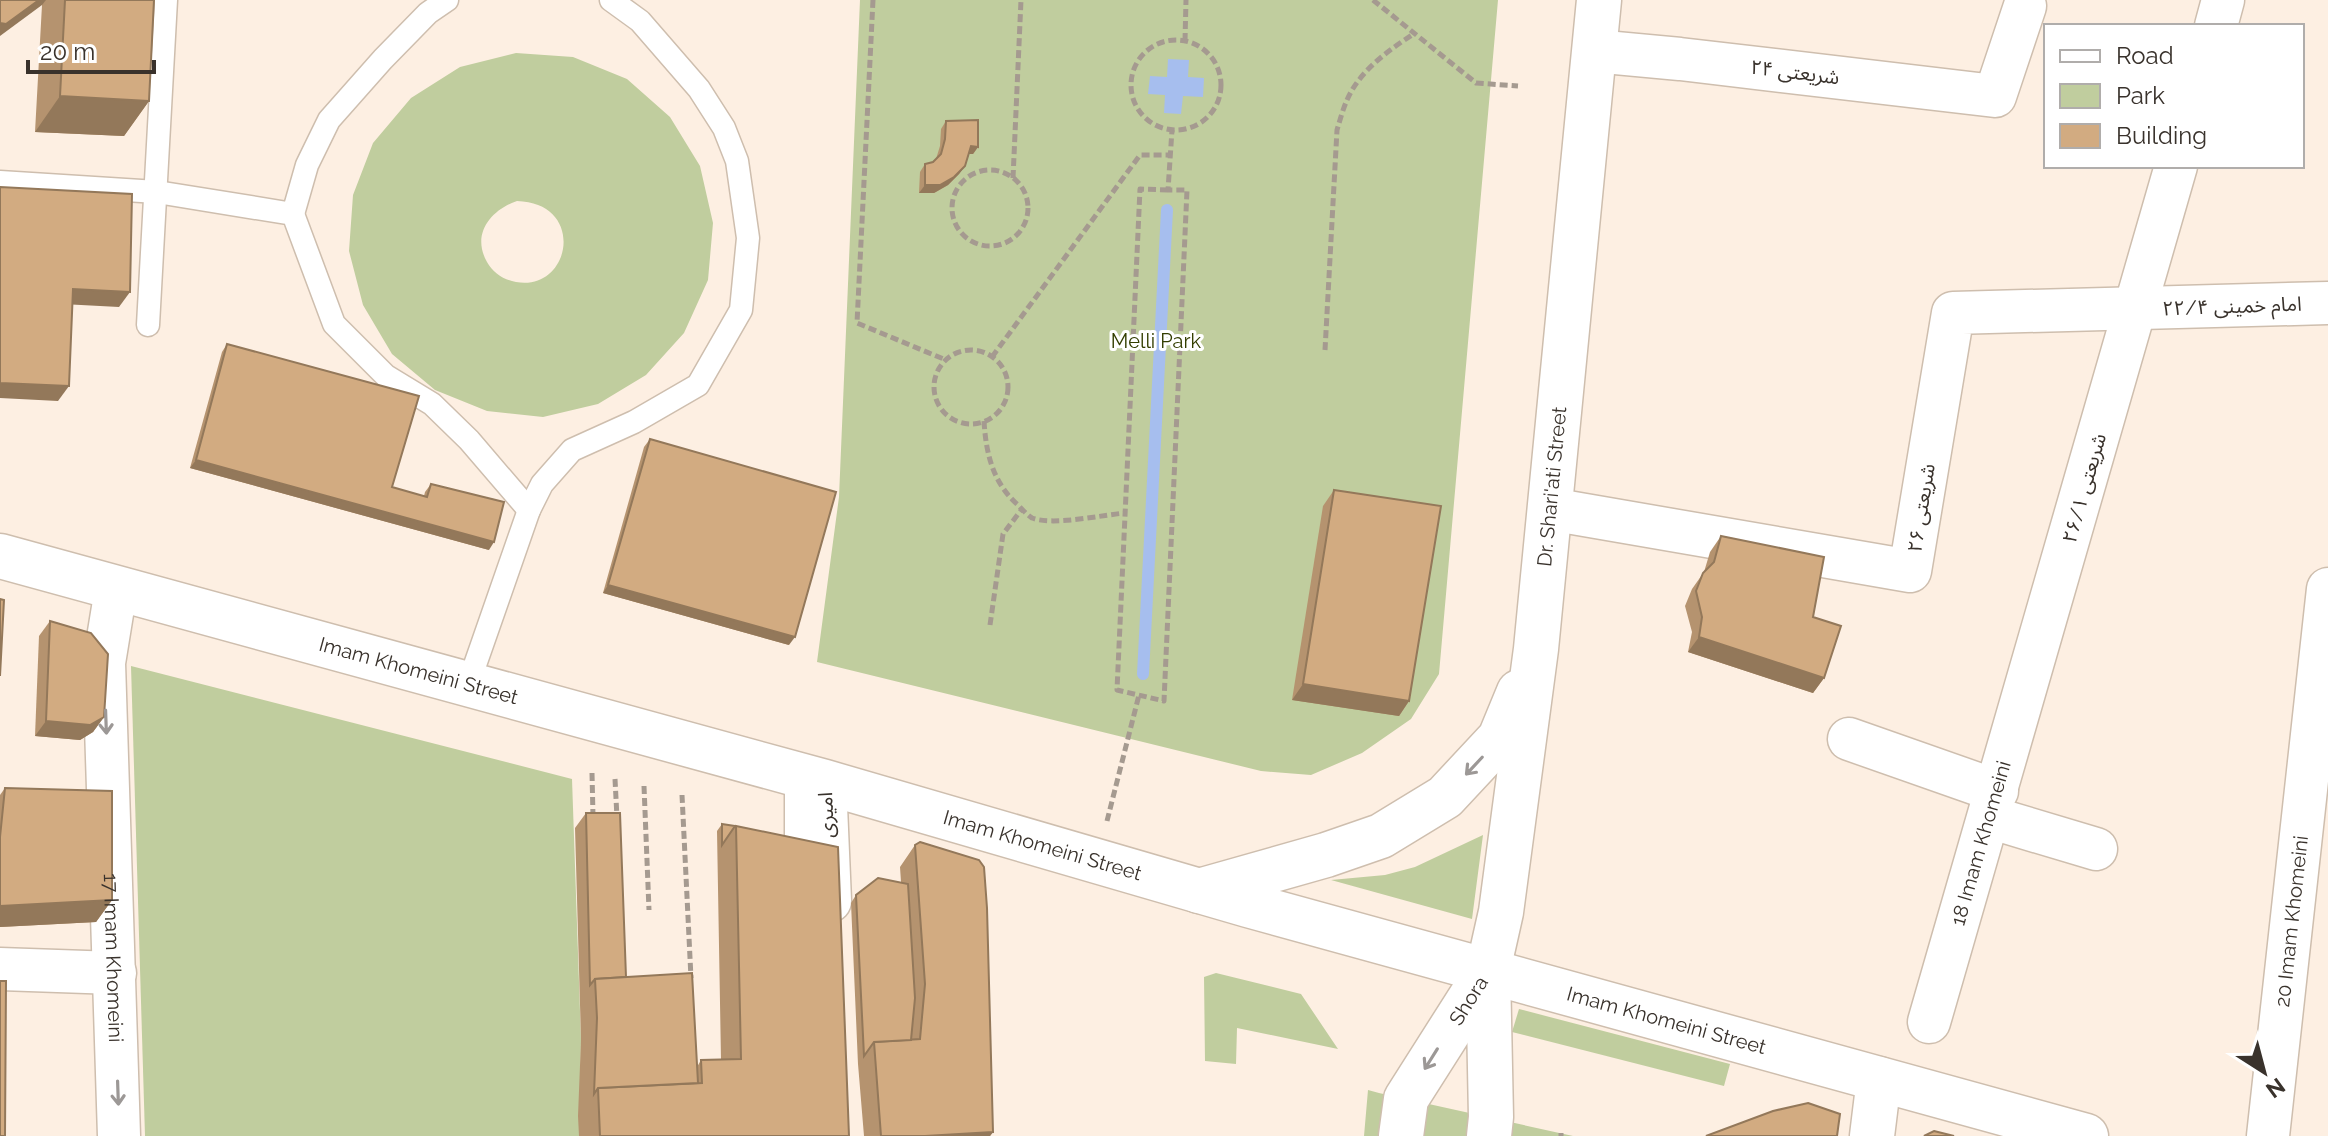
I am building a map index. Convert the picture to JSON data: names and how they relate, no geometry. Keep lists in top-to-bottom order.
{
  "streets": {
    "main road": ["Dr. Shari'ati Street", "Imam Khomeini Street", "Shora"],
    "street": [
      "شریعتی ۲۴",
      "امام خمینی ۲۲/۴",
      "شریعتی ۲۶/۱",
      "شریعتی ۲۶",
      "امیری",
      "18 Imam Khomeini",
      "20 Imam Khomeini",
      "17 Imam Khomeini"
    ]
  },
  "crossings": [
    ["شریعتی ۲۴", "Dr. Shari'ati Street"],
    ["امام خمینی ۲۲/۴", "شریعتی ۲۶/۱"],
    ["امام خمینی ۲۲/۴", "شریعتی ۲۶"],
    ["Dr. Shari'ati Street", "شریعتی ۲۶"],
    ["Dr. Shari'ati Street", "Imam Khomeini Street"],
    ["Dr. Shari'ati Street", "Shora"],
    ["شریعتی ۲۶/۱", "شریعتی ۲۶"],
    ["شریعتی ۲۶/۱", "18 Imam Khomeini"],
    ["Imam Khomeini Street", "امیری"],
    ["Imam Khomeini Street", "17 Imam Khomeini"],
    ["Imam Khomeini Street", "Shora"]
  ],
  "one_way": ["17 Imam Khomeini", "Shora"],
  "parks": ["Melli Park"],
  "legend": ["Road", "Park", "Building"],
  "scale_bar": "20 m",
  "north": "bottom right"
}
